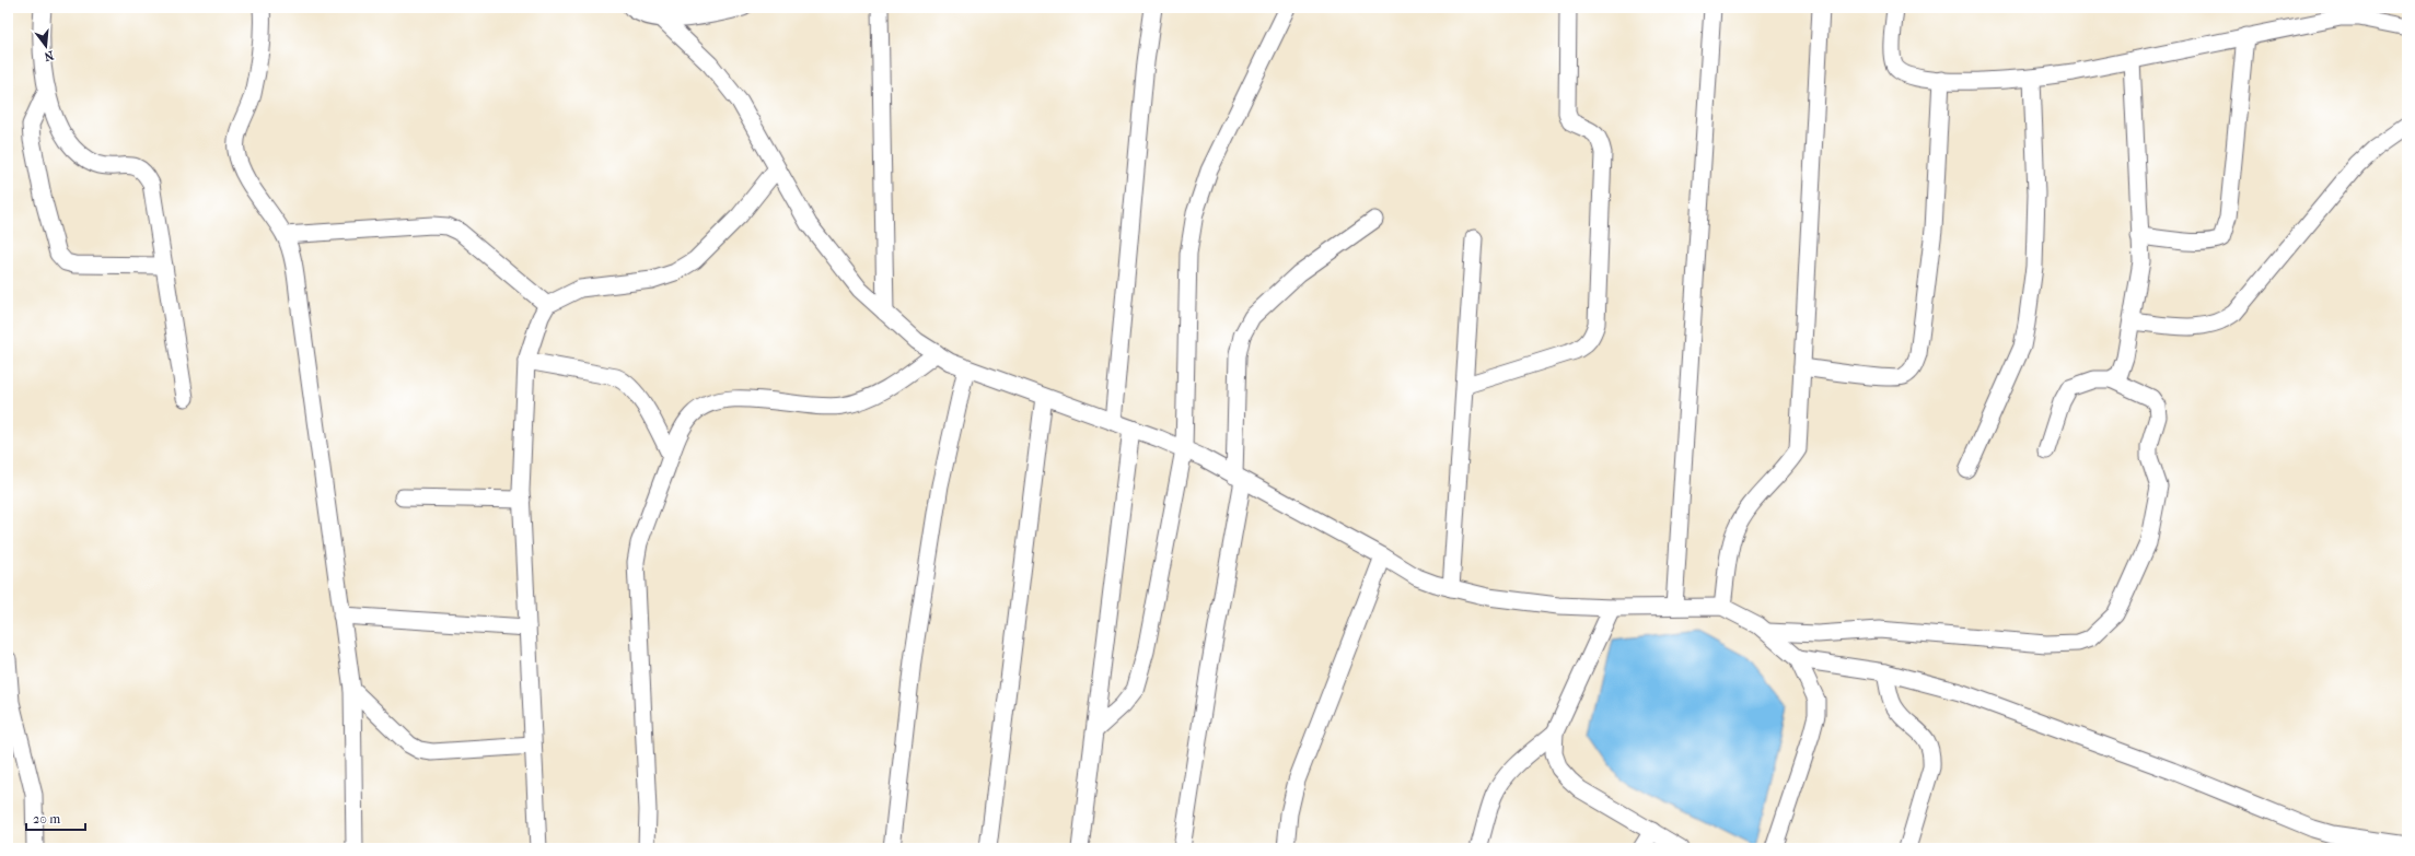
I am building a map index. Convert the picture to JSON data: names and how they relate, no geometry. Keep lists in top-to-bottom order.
{
  "scale_bar": "20 m",
  "north": "bottom"
}
